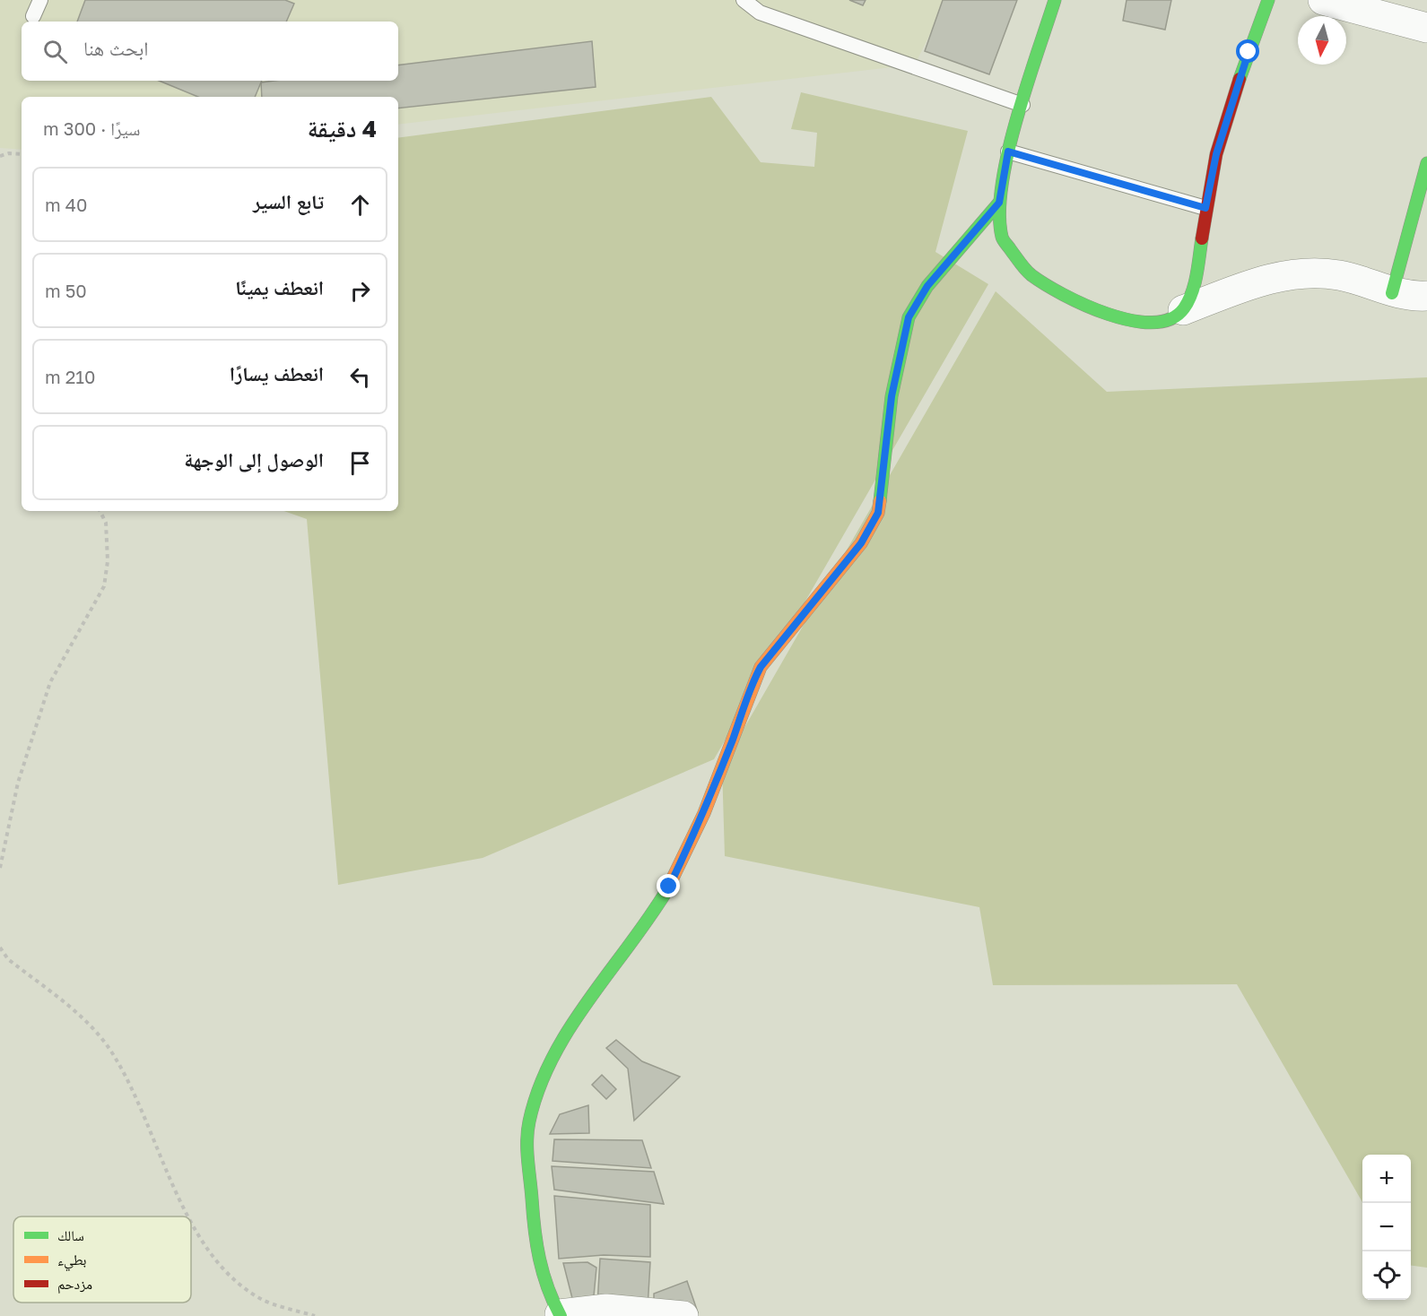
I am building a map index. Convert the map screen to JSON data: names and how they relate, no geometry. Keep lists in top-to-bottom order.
{
  "legend": ["سالك", "بطيء", "مزدحم"],
  "north": "bottom",
  "page": {
    "search": "ابحث هنا",
    "heading": ["4 دقيقة", "سيرًا · 300 m"],
    "list": [
      ["تابع السير", "40 m"],
      ["انعطف يمينًا", "50 m"],
      ["انعطف يسارًا", "210 m"],
      "الوصول إلى الوجهة"
    ],
    "map_buttons": ["+", "−"]
  }
}
